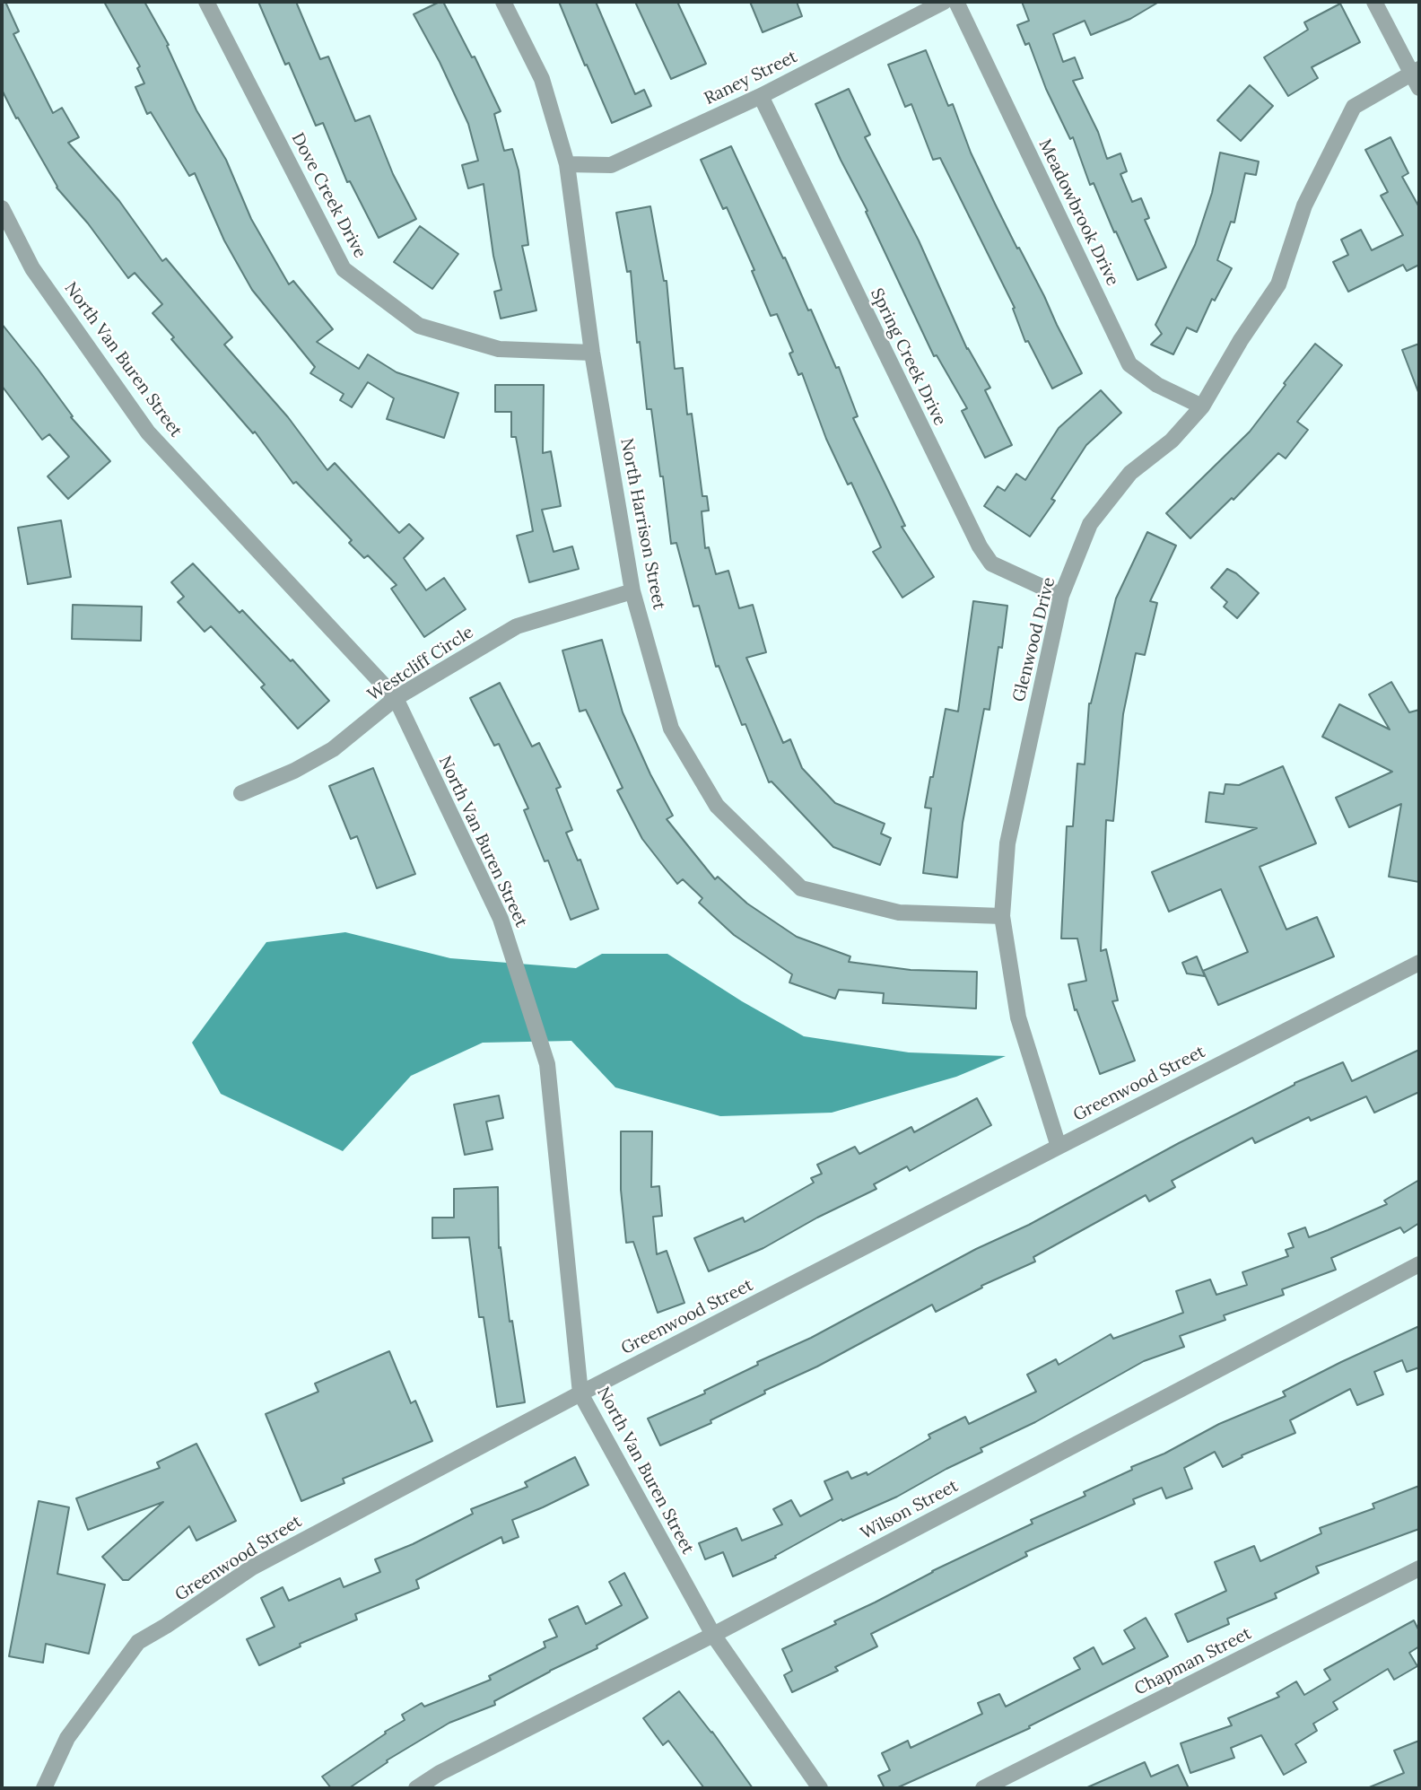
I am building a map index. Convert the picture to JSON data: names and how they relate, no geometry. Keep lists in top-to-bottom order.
{
  "streets": {
    "street": [
      "Raney Street",
      "Dove Creek Drive",
      "Meadowbrook Drive",
      "Spring Creek Drive",
      "North Van Buren Street",
      "North Harrison Street",
      "Glenwood Drive",
      "Westcliff Circle",
      "Greenwood Street",
      "Wilson Street",
      "Chapman Street"
    ]
  },
  "crossings": [
    ["Raney Street", "Spring Creek Drive"],
    ["Raney Street", "North Harrison Street"],
    ["Dove Creek Drive", "North Harrison Street"],
    ["Meadowbrook Drive", "Glenwood Drive"],
    ["Spring Creek Drive", "Glenwood Drive"],
    ["North Van Buren Street", "Westcliff Circle"],
    ["North Van Buren Street", "Greenwood Street"],
    ["North Van Buren Street", "Wilson Street"],
    ["North Harrison Street", "Glenwood Drive"],
    ["North Harrison Street", "Westcliff Circle"],
    ["Glenwood Drive", "Greenwood Street"]
  ]
}
